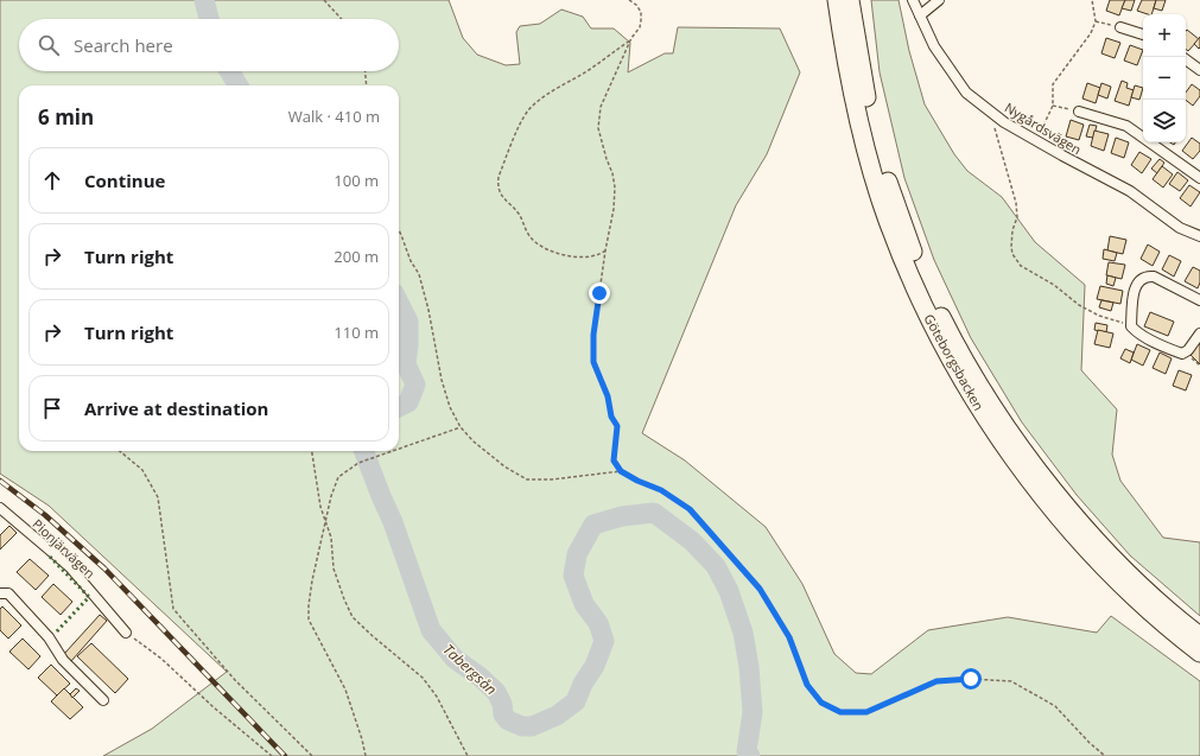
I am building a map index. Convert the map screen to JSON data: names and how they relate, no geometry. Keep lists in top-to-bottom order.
{
  "streets": {
    "highway": ["Göteborgsbacken"],
    "street": ["Nygårdsvägen", "Pionjärvägen"]
  },
  "water": ["Tabergsån"],
  "page": {
    "map_buttons": ["+", "−"],
    "search": "Search here",
    "heading": ["6 min", "Walk · 410 m"],
    "list": [
      ["Continue", "100 m"],
      ["Turn right", "200 m"],
      ["Turn right", "110 m"],
      "Arrive at destination"
    ]
  }
}
